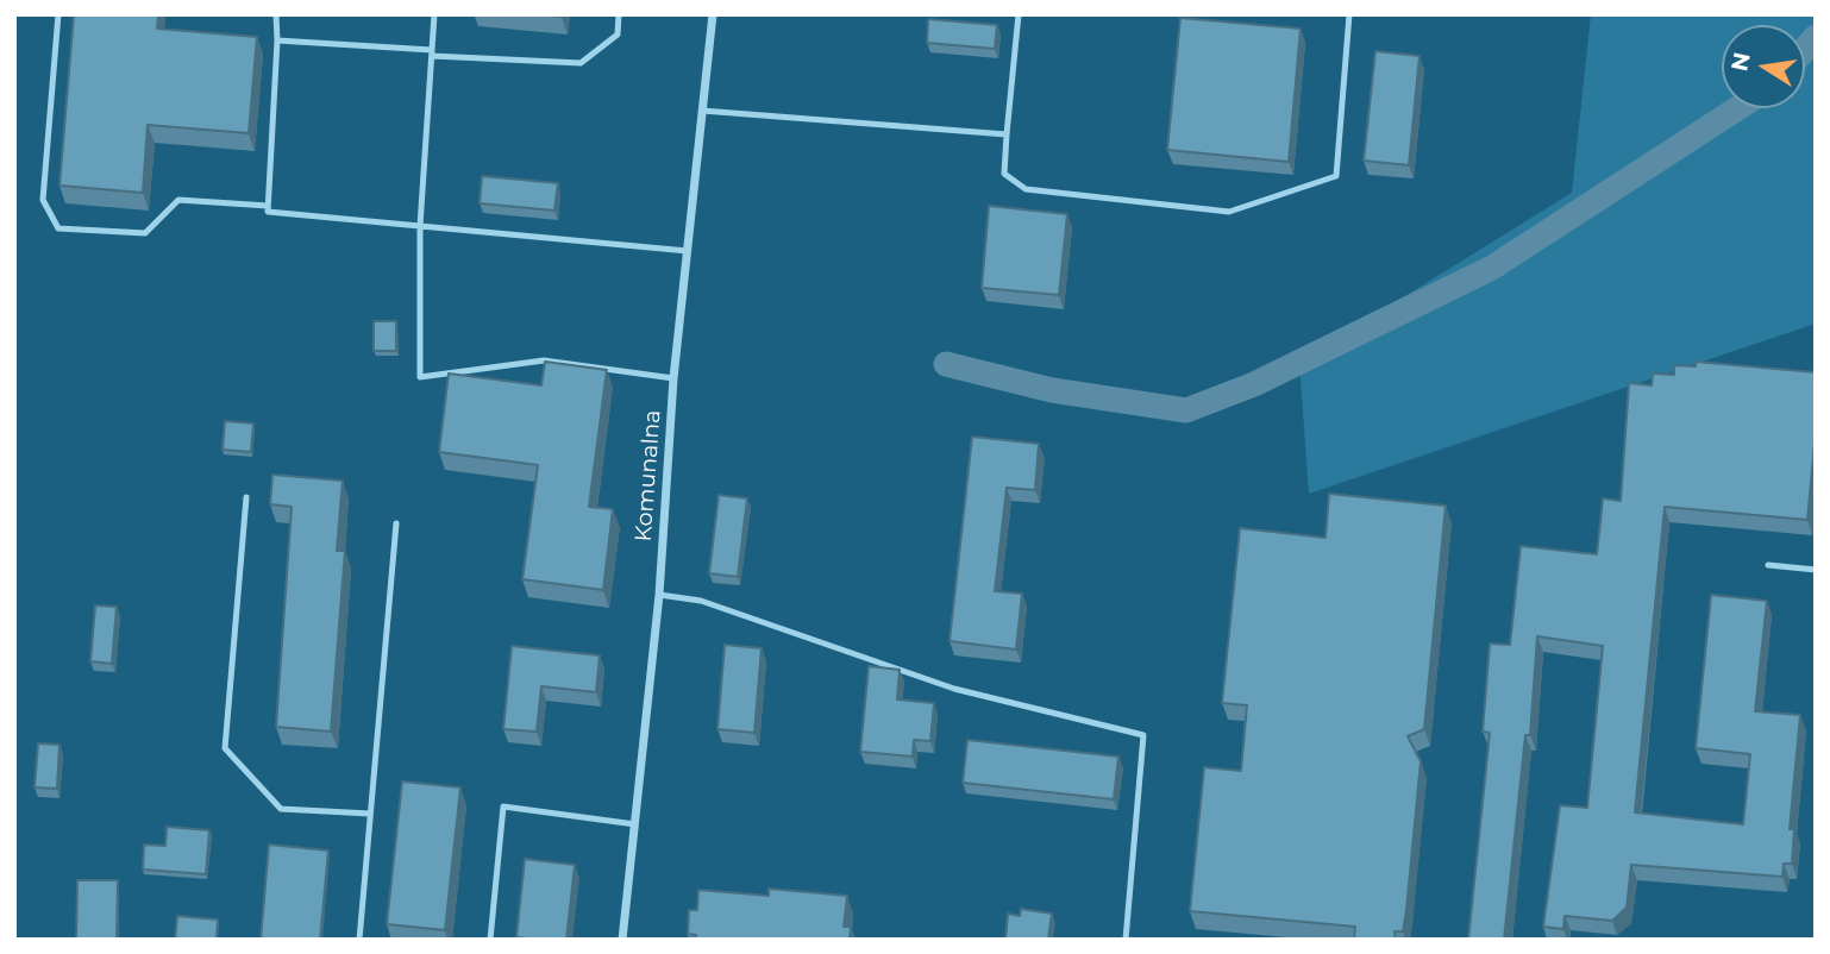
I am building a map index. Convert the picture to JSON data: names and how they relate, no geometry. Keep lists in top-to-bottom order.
{
  "streets": {
    "street": ["Komunalna"]
  },
  "north": "left"
}
